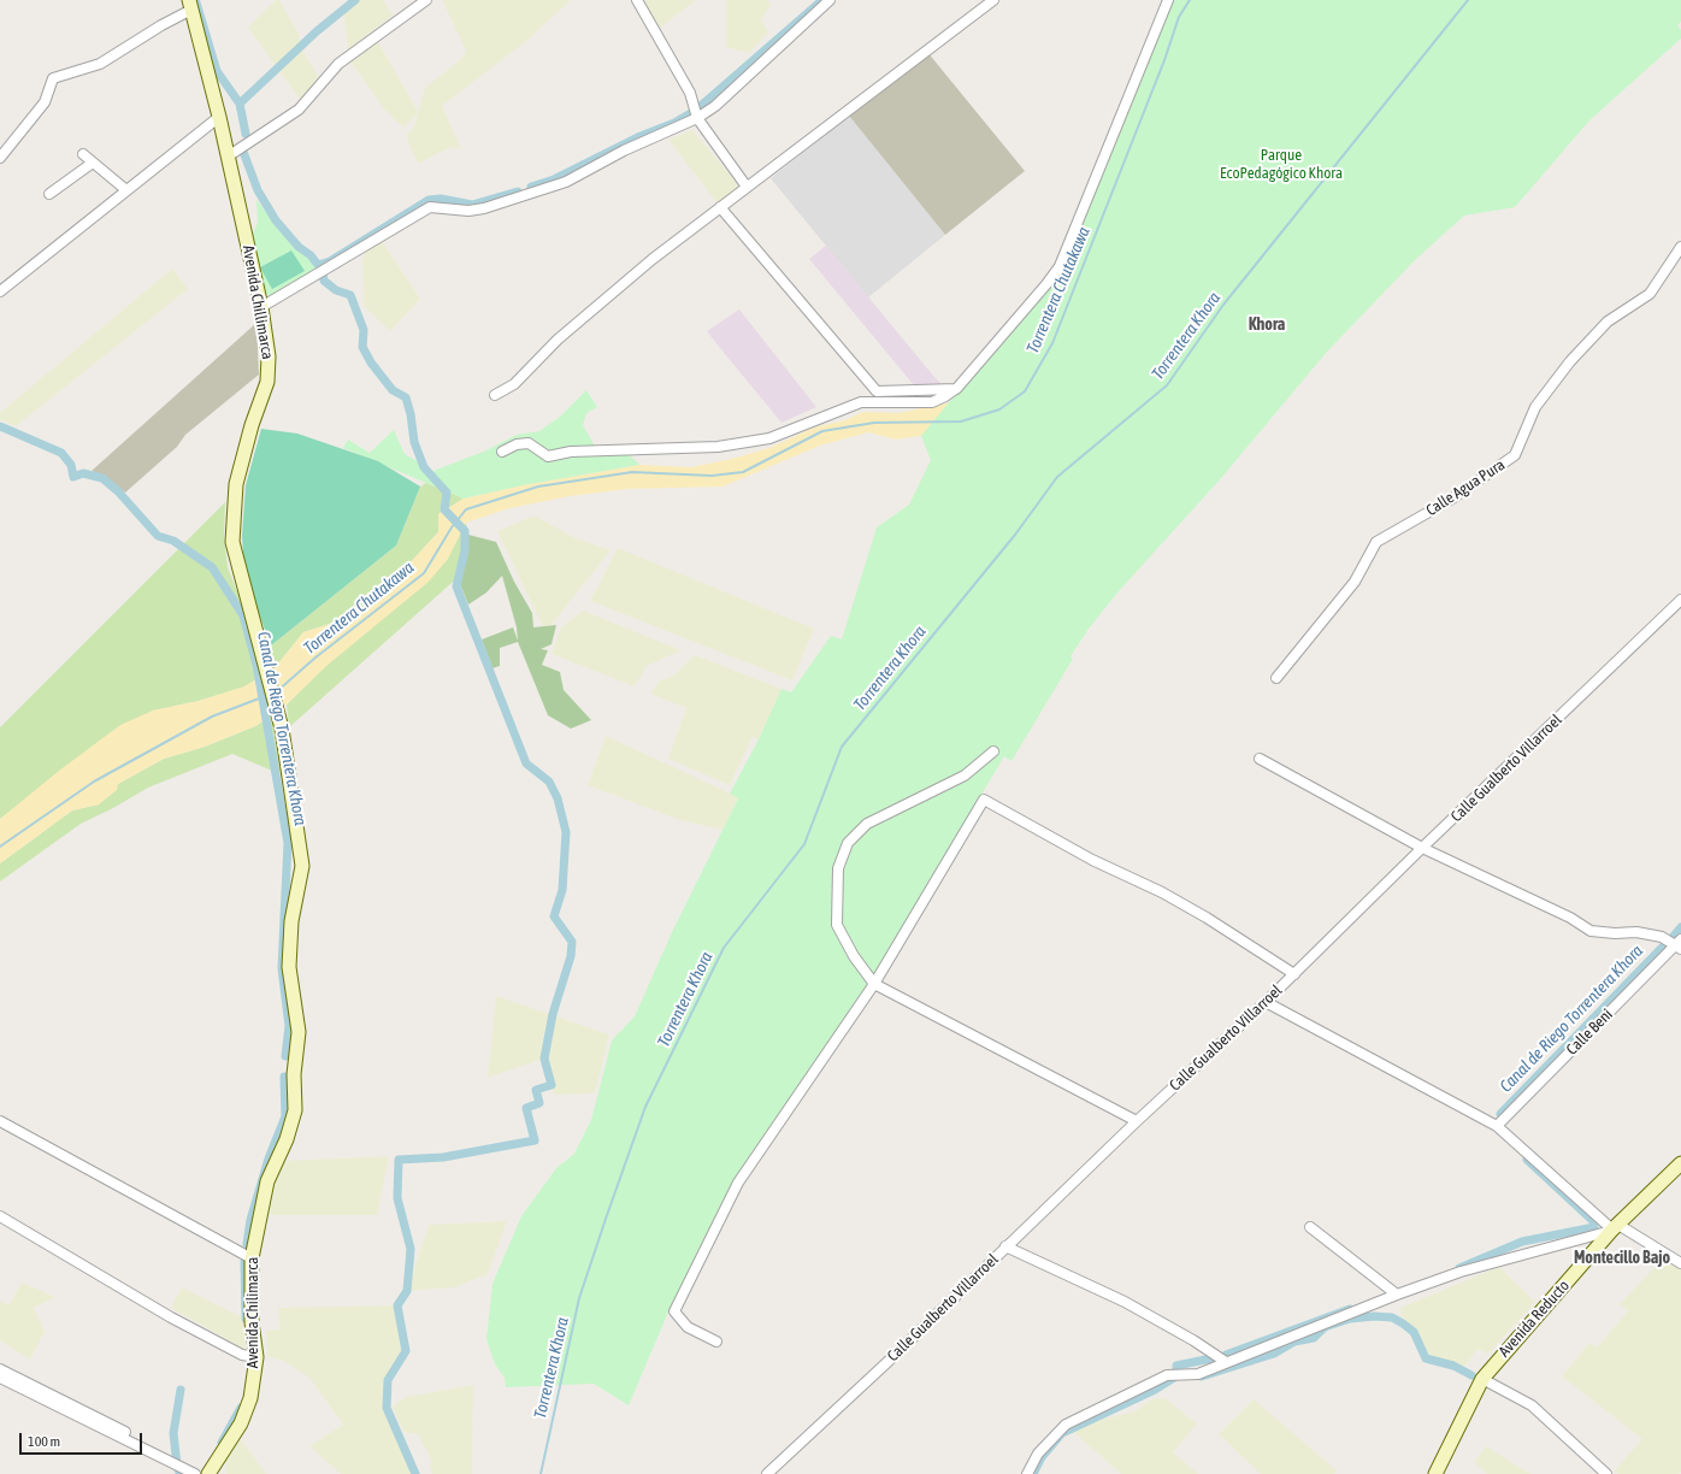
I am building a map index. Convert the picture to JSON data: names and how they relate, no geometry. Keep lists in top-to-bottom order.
{
  "streets": {
    "street": [
      "Avenida Chillimarca",
      "Calle Agua Pura",
      "Calle Gualberto Villarroel",
      "Calle Beni",
      "Avenida Chilimarca",
      "Avenida Reducto"
    ]
  },
  "crossings": [
    ["Avenida Chillimarca", "Avenida Chilimarca"]
  ],
  "districts": ["Khora", "Montecillo Bajo"],
  "water": ["Torrentera Chutakawa", "Torrentera Khora", "Canal de Riego Torrentera Khora"],
  "parks": ["Parque EcoPedagógico Khora"],
  "scale_bar": "100 m"
}
